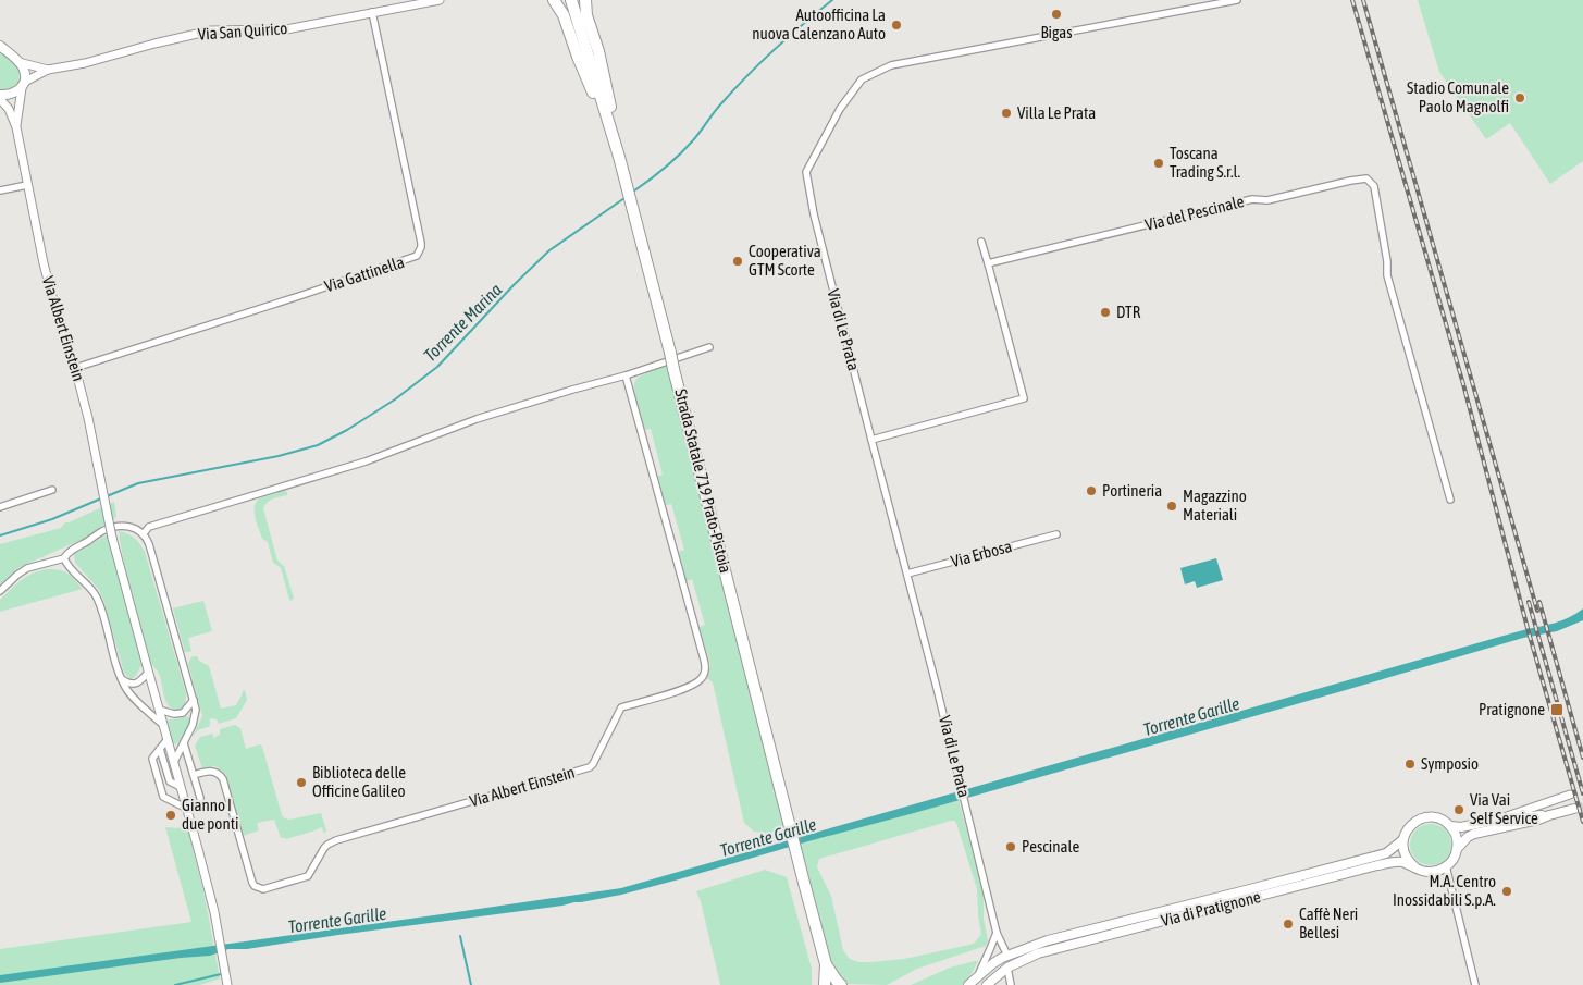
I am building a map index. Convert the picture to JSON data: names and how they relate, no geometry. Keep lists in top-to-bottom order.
{
  "streets": {
    "highway": ["Strada Statale 719 Prato-Pistoia"],
    "main road": ["Via San Quirico", "Via di Pratignone"],
    "street": [
      "Via del Pescinale",
      "Via Gattinella",
      "Via Albert Einstein",
      "Via di Le Prata",
      "Via Erbosa"
    ]
  },
  "crossings": [
    ["Via San Quirico", "Via Gattinella"],
    ["Via San Quirico", "Via Albert Einstein"],
    ["Via Gattinella", "Via Albert Einstein"],
    ["Via di Le Prata", "Via Erbosa"],
    ["Via di Le Prata", "Via di Pratignone"]
  ],
  "water": ["Torrente Marina", "Torrente Garille"],
  "places": {
    "other": [
      "Bigas",
      "Autoofficina La nuova Calenzano Auto",
      "Stadio Comunale Paolo Magnolfi",
      "Villa Le Prata",
      "Toscana Trading S.r.l.",
      "Cooperativa GTM Scorte",
      "DTR",
      "Portineria",
      "Magazzino Materiali",
      "Symposio",
      "Biblioteca delle Officine Galileo",
      "Via Vai Self Service",
      "Gianno I due ponti",
      "Pescinale",
      "M.A. Centro Inossidabili S.p.A.",
      "Caffè Neri Bellesi"
    ],
    "transit": ["Pratignone"]
  }
}
